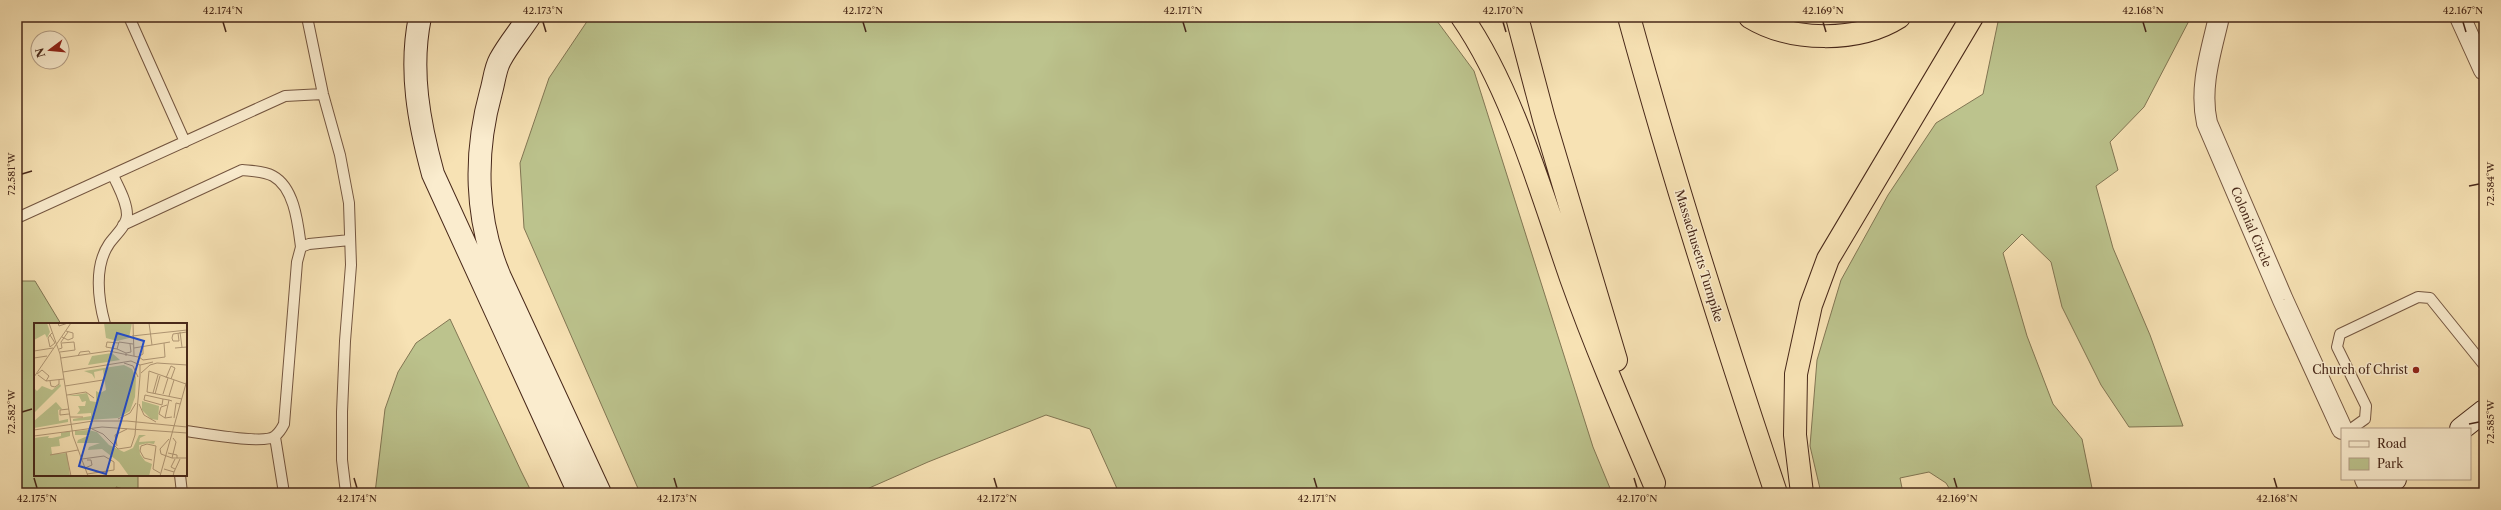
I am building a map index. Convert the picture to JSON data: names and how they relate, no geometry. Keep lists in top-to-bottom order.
{
  "streets": {
    "highway": ["Massachusetts Turnpike"],
    "street": ["Colonial Circle"]
  },
  "places": ["Church of Christ"],
  "legend": ["Road", "Park"],
  "north": "left",
  "coordinates": [
    "42.174°N",
    "42.173°N",
    "42.172°N",
    "42.171°N",
    "42.170°N",
    "42.169°N",
    "42.168°N",
    "42.167°N",
    "72.581°W",
    "72.584°W",
    "72.582°W",
    "72.585°W",
    "42.175°N"
  ]
}
